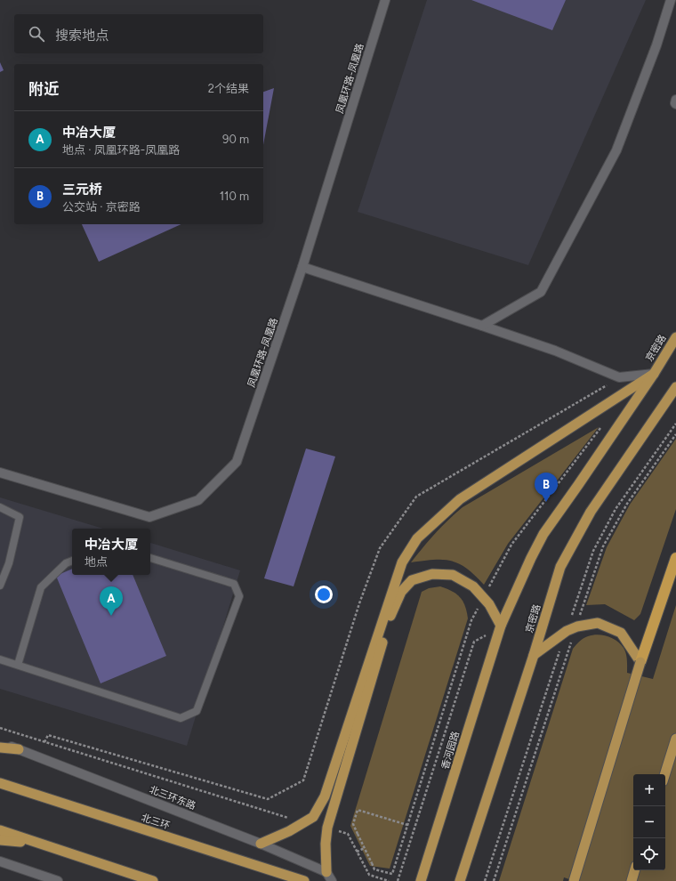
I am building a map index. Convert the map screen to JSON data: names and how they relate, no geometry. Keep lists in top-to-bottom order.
{
  "streets": {
    "highway": ["京密路", "香河园路", "北三环"],
    "street": ["凤凰环路-凤凰路", "北三环东路"]
  },
  "crossings": [
    ["京密路", "香河园路"]
  ],
  "page": {
    "search": "搜索地点",
    "heading": ["附近", "2个结果"],
    "list": [
      {
        "mark": "A",
        "name": "中冶大厦",
        "note": "地点 · 凤凰环路-凤凰路",
        "value": "90 m"
      },
      {
        "mark": "B",
        "name": "三元桥",
        "note": "公交站 · 京密路",
        "value": "110 m"
      }
    ],
    "pins": ["B", "A"],
    "popup": ["中冶大厦", "地点"],
    "map_buttons": ["+", "−"]
  }
}
